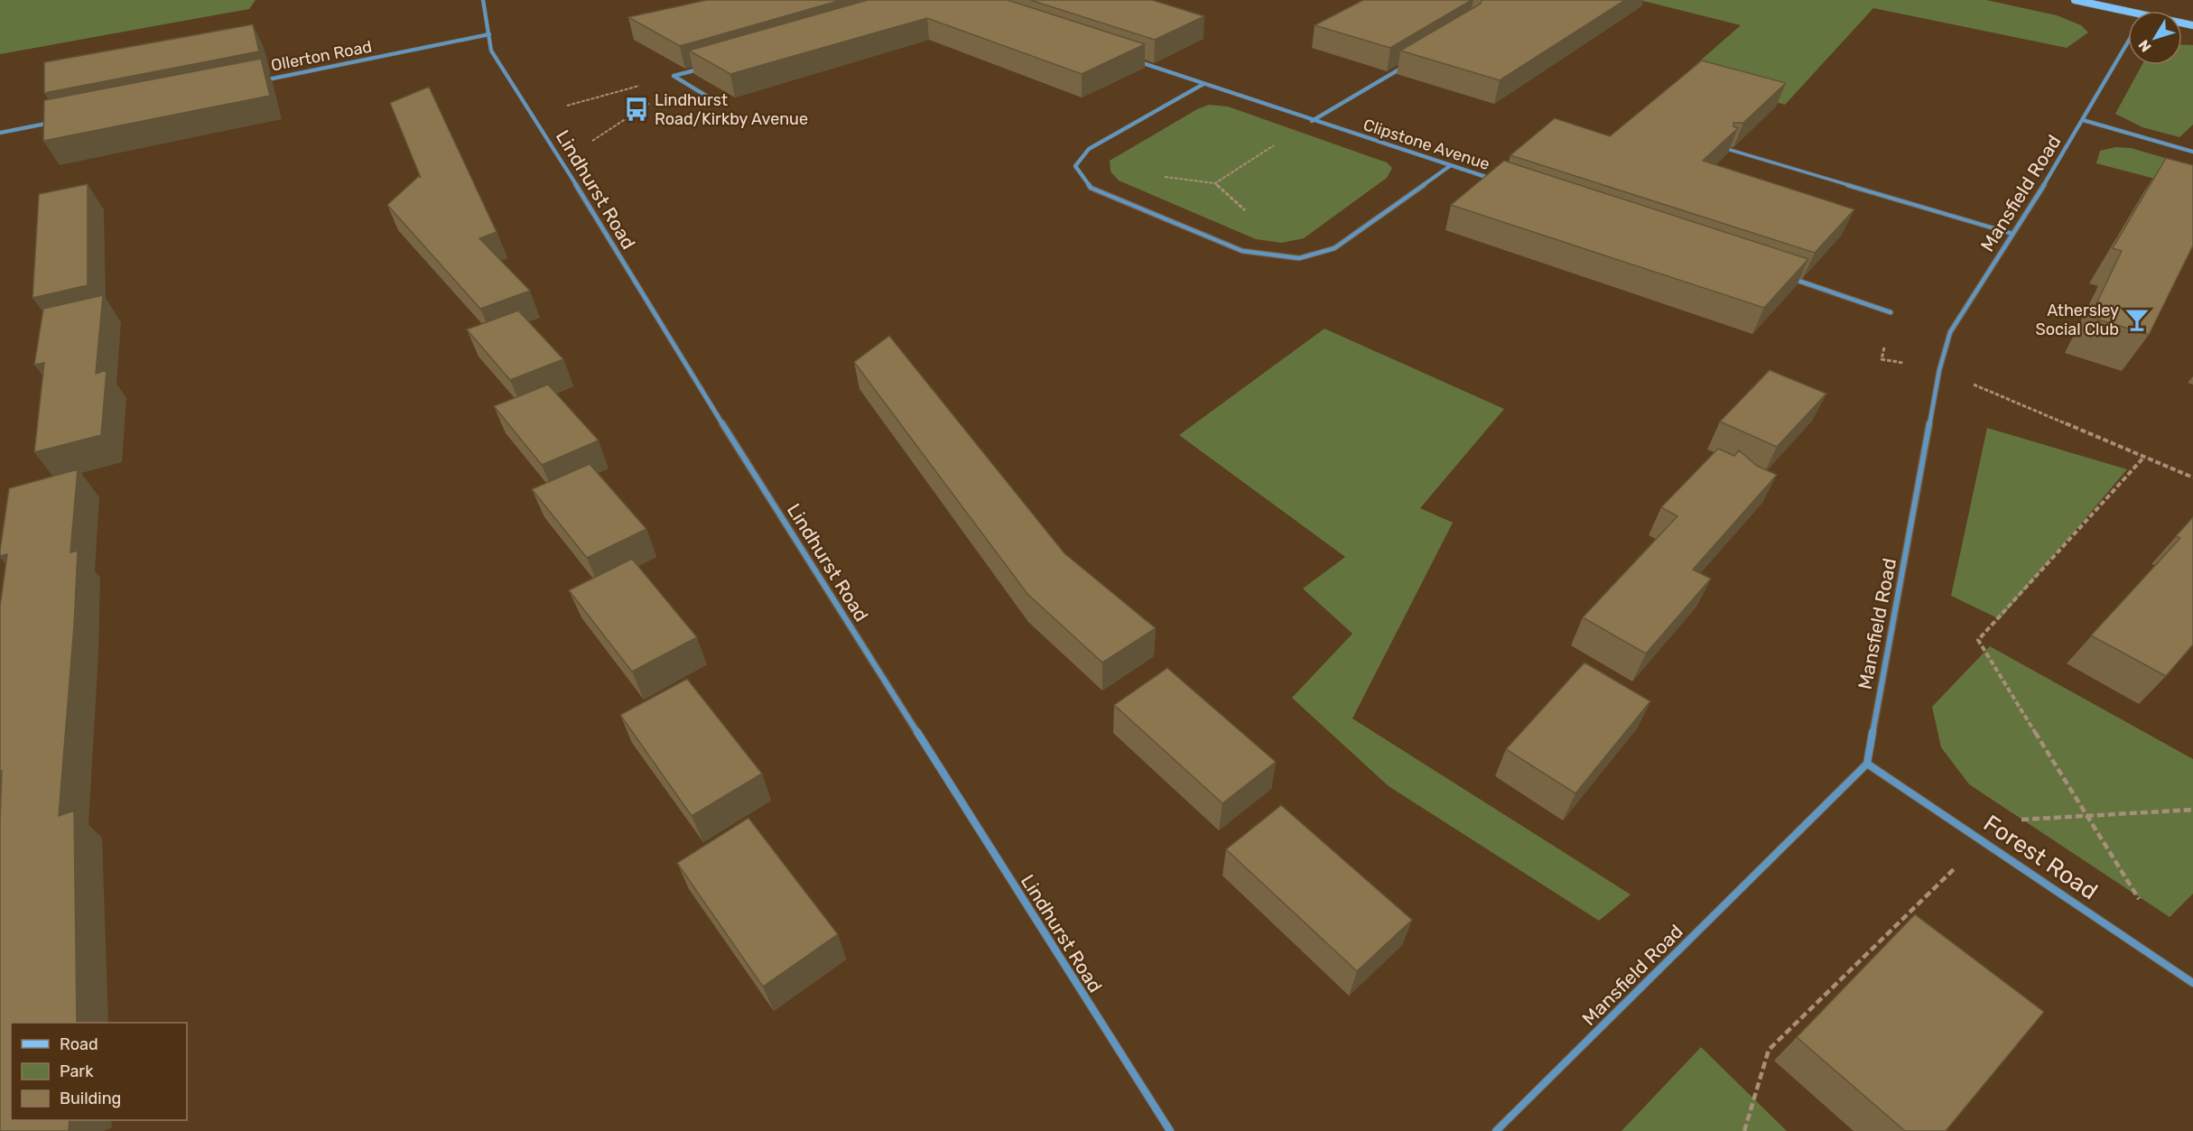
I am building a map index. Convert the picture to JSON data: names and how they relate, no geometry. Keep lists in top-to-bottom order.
{
  "streets": {
    "street": [
      "Ollerton Road",
      "Clipstone Avenue",
      "Lindhurst Road",
      "Mansfield Road",
      "Forest Road"
    ]
  },
  "crossings": [
    ["Ollerton Road", "Lindhurst Road"],
    ["Mansfield Road", "Forest Road"]
  ],
  "places": {
    "bus stop": ["Lindhurst Road/Kirkby Avenue"],
    "bar": ["Athersley Social Club"]
  },
  "legend": ["Road", "Park", "Building"],
  "north": "bottom left"
}
